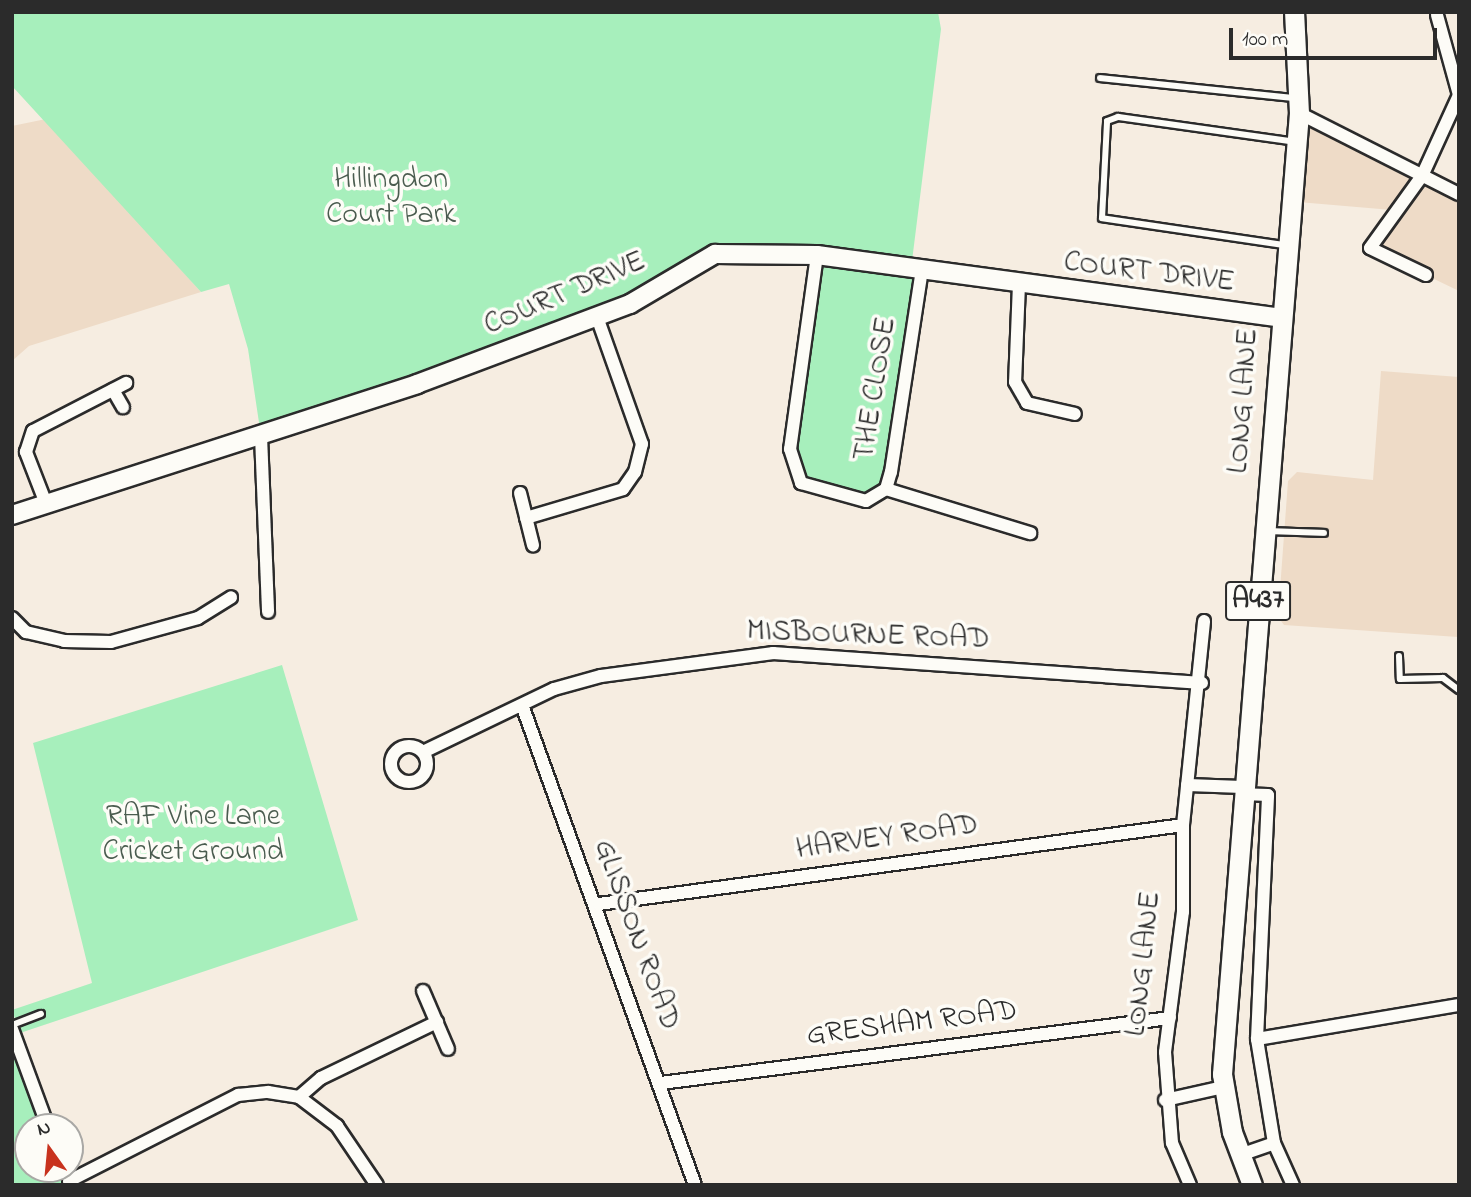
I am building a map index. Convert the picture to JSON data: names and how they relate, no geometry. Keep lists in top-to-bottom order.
{
  "streets": {
    "main road": ["LONG LANE", "A437"],
    "street": [
      "COURT DRIVE",
      "THE CLOSE",
      "MISBOURNE ROAD",
      "HARVEY ROAD",
      "GLISSON ROAD",
      "GRESHAM ROAD"
    ]
  },
  "crossings": [
    ["COURT DRIVE", "THE CLOSE"],
    ["COURT DRIVE", "LONG LANE"],
    ["LONG LANE", "MISBOURNE ROAD"],
    ["LONG LANE", "HARVEY ROAD"],
    ["LONG LANE", "GRESHAM ROAD"],
    ["MISBOURNE ROAD", "GLISSON ROAD"],
    ["HARVEY ROAD", "GLISSON ROAD"],
    ["GLISSON ROAD", "GRESHAM ROAD"]
  ],
  "parks": ["Hillingdon Court Park", "RAF Vine Lane Cricket Ground"],
  "scale_bar": "100 m",
  "north": "top"
}
